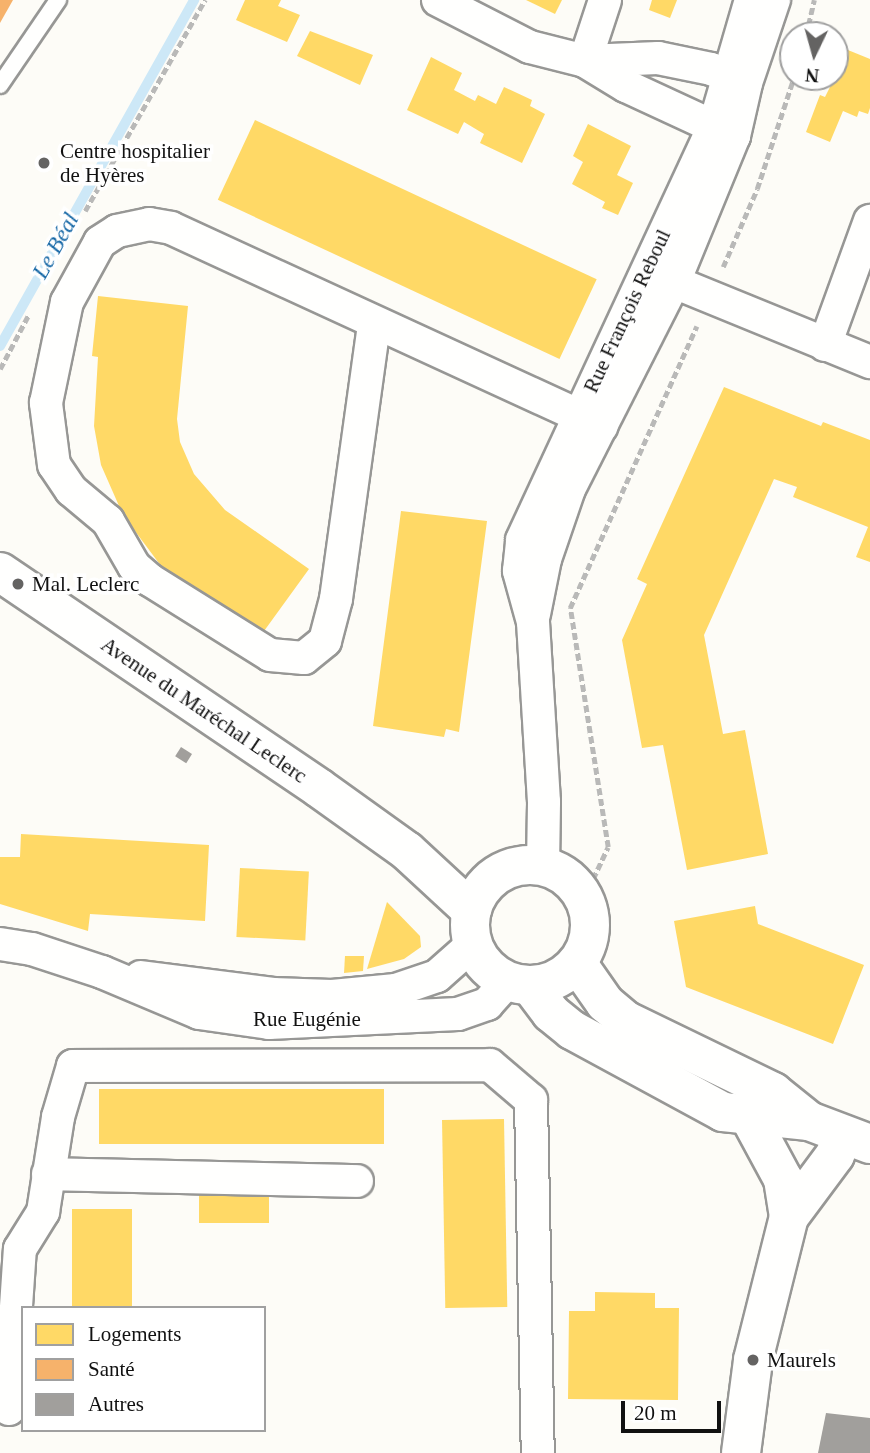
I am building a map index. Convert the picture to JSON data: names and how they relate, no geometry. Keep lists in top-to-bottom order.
{
  "streets": {
    "street": ["Rue François Reboul", "Avenue du Maréchal Leclerc", "Rue Eugénie"]
  },
  "crossings": [
    ["Rue François Reboul", "Avenue du Maréchal Leclerc"],
    ["Rue François Reboul", "Rue Eugénie"],
    ["Avenue du Maréchal Leclerc", "Rue Eugénie"]
  ],
  "water": ["Le Béal"],
  "places": ["Centre hospitalier de Hyères", "Mal. Leclerc", "Maurels"],
  "legend": ["Logements", "Santé", "Autres"],
  "scale_bar": "20 m",
  "north": "bottom"
}
